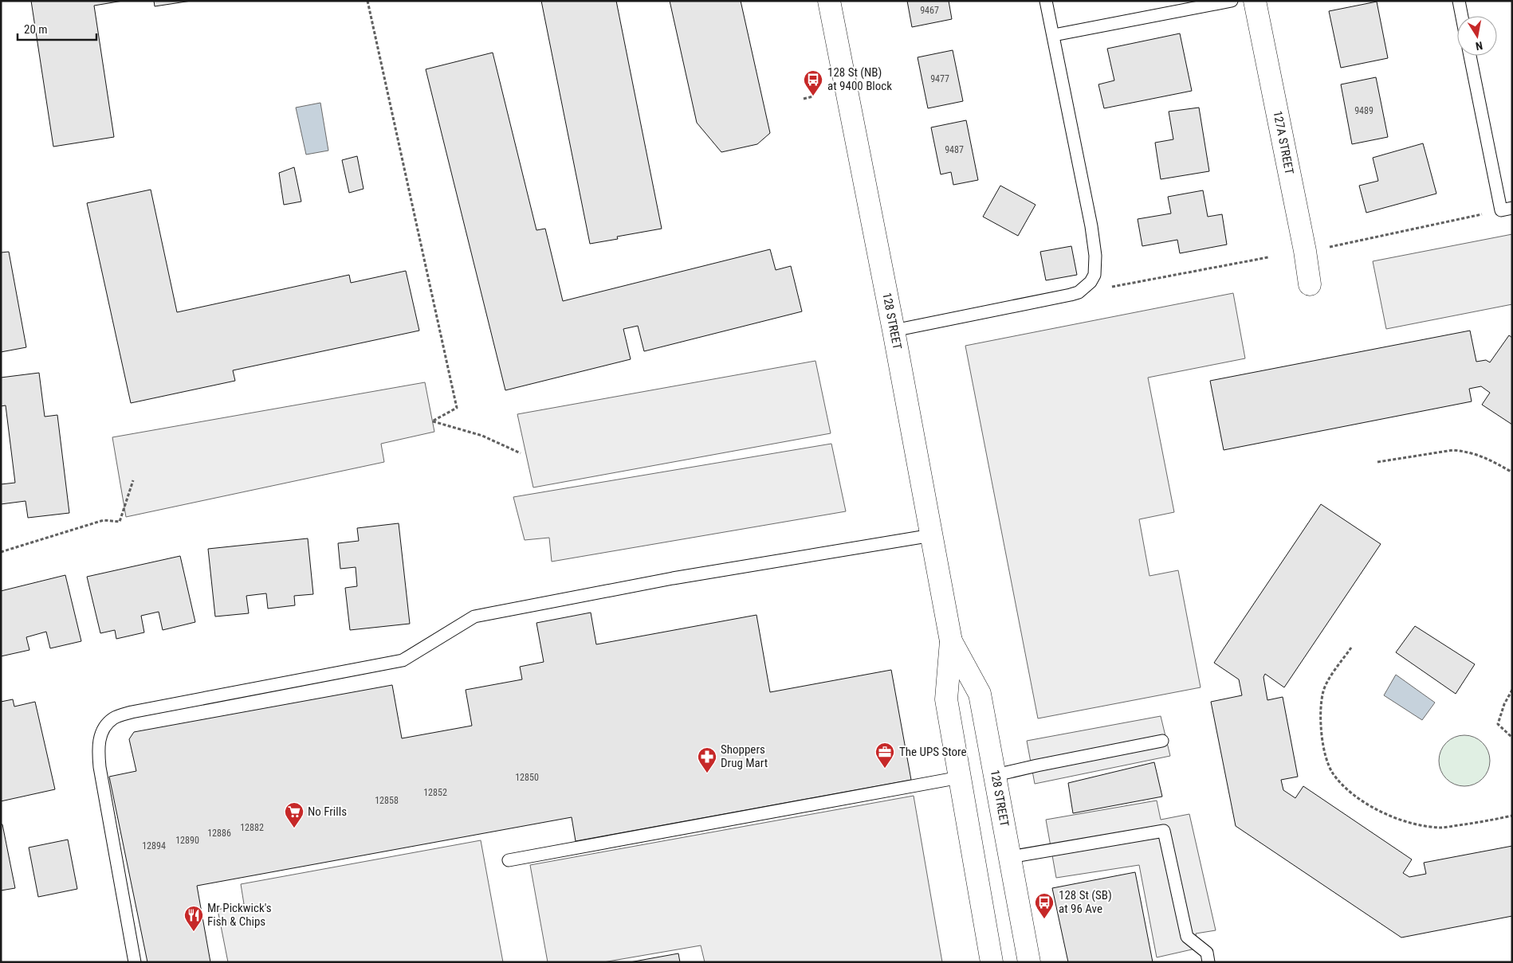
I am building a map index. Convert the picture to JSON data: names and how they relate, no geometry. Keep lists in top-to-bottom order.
{
  "streets": {
    "main road": ["127A STREET", "128 STREET"]
  },
  "places": {
    "bus stop": ["128 St (NB) at 9400 Block", "128 St (SB) at 96 Ave"],
    "office": ["The UPS Store"],
    "pharmacy": ["Shoppers Drug Mart"],
    "supermarket": ["No Frills"],
    "restaurant": ["Mr Pickwick's Fish & Chips"]
  },
  "house_numbers": [
    "9467",
    "9477",
    "9489",
    "9487",
    "12850",
    "12852",
    "12858",
    "12882",
    "12886",
    "12890",
    "12894"
  ],
  "scale_bar": "20 m",
  "north": "bottom"
}
